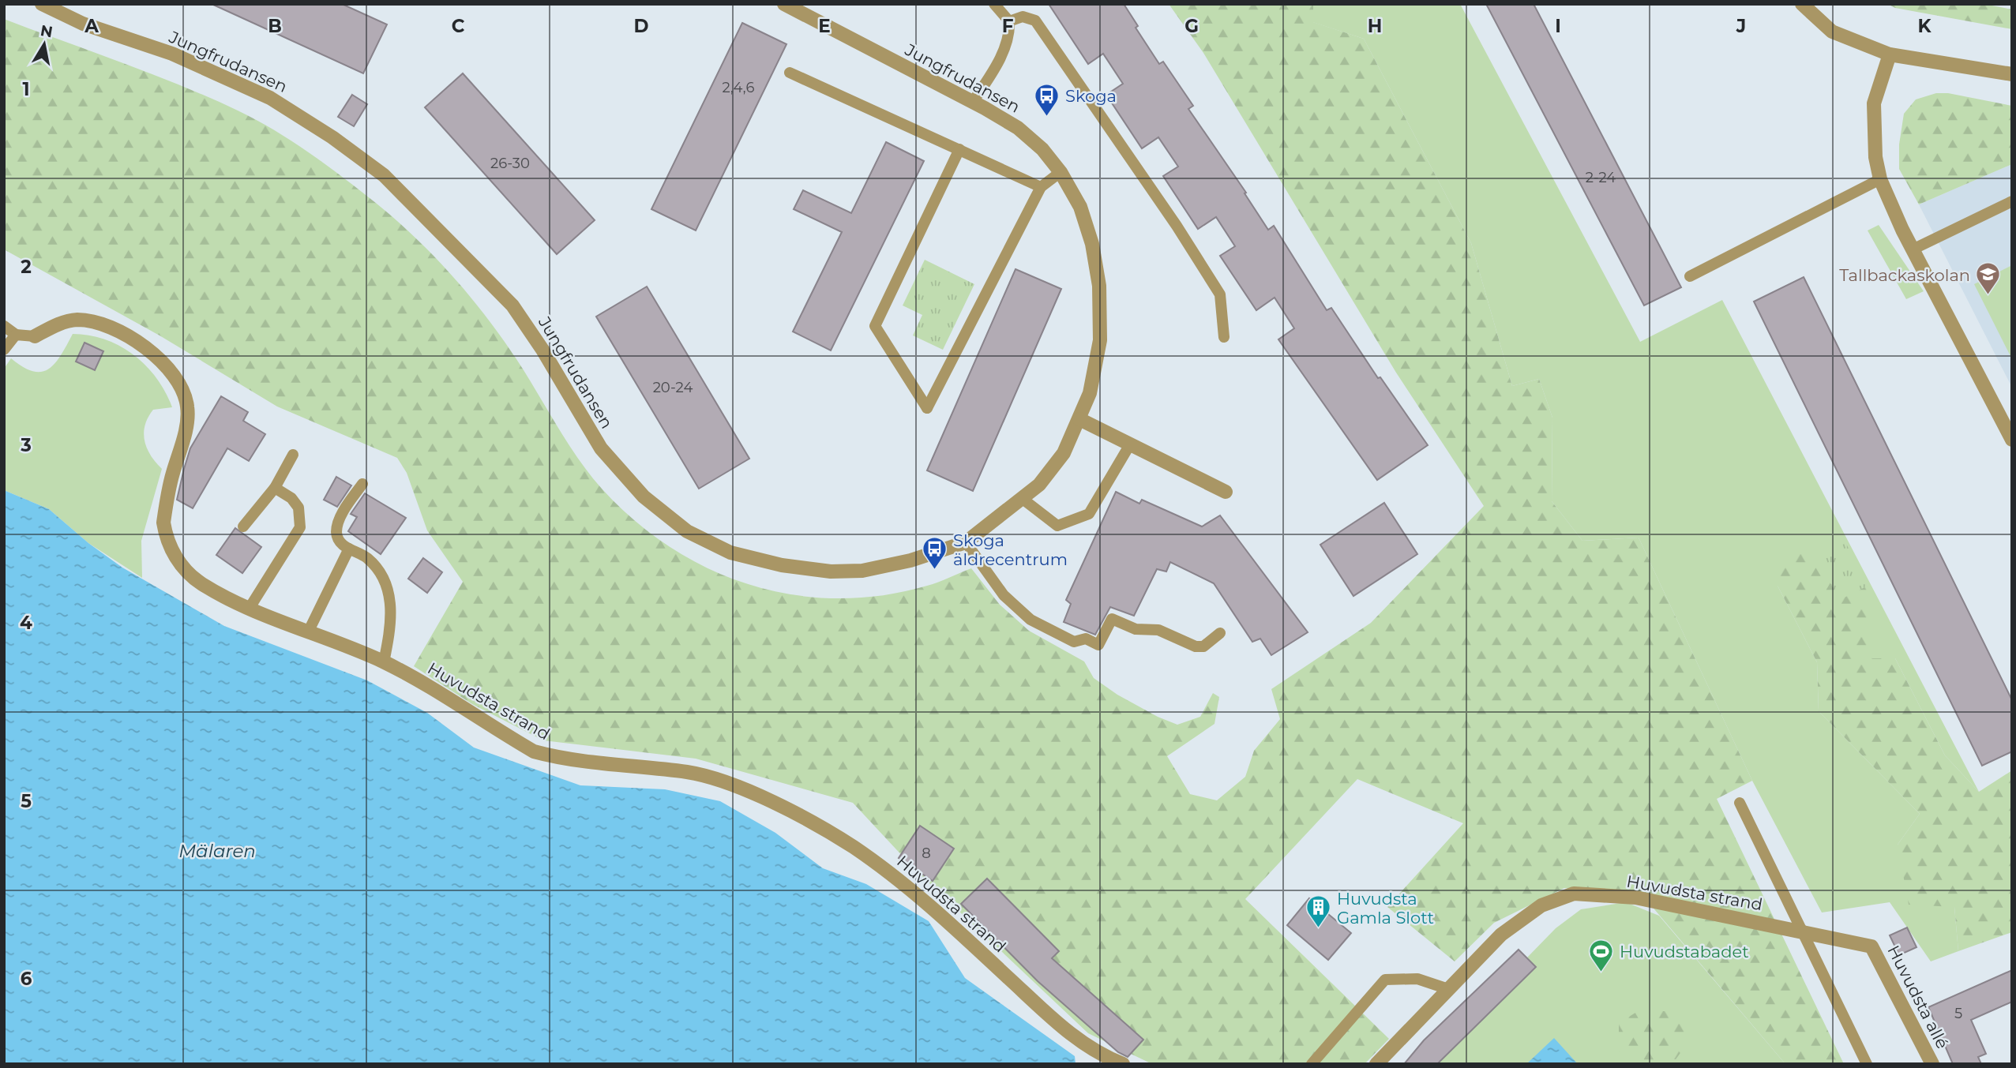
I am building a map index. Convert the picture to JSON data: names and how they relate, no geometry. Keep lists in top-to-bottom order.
{
  "streets": {
    "street": ["Jungfrudansen", "Huvudsta strand", "Huvudsta allé"]
  },
  "crossings": [
    ["Huvudsta strand", "Huvudsta allé"]
  ],
  "water": ["Mälaren"],
  "places": {
    "bus stop": ["Skoga", "Skoga äldrecentrum"],
    "school or university": ["Tallbackaskolan"],
    "building": ["Huvudsta Gamla Slott"],
    "sports": ["Huvudstabadet"]
  },
  "house_numbers": [
    "2,4,6",
    "26-30",
    "2-24",
    "20-24",
    "8",
    "5"
  ],
  "north": "top",
  "grid": {
    "columns": [
      "A",
      "B",
      "C",
      "D",
      "E",
      "F",
      "G",
      "H",
      "I",
      "J",
      "K"
    ],
    "rows": [
      "1",
      "2",
      "3",
      "4",
      "5",
      "6"
    ]
  }
}
